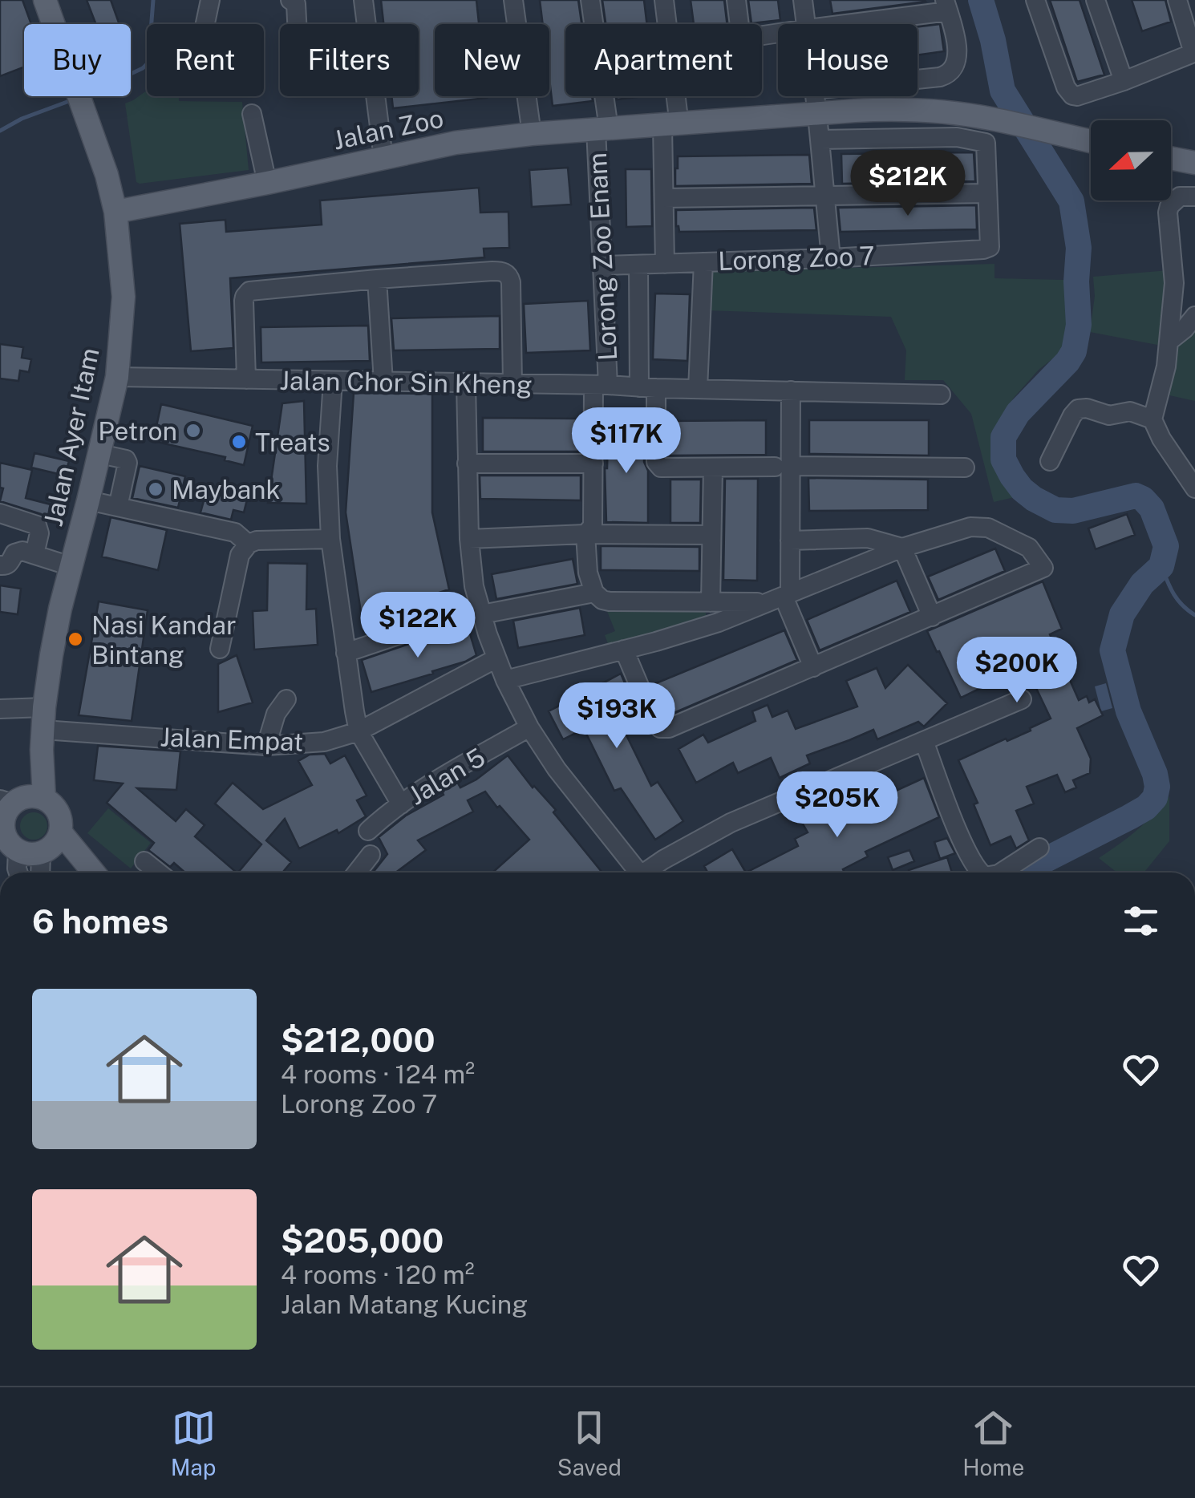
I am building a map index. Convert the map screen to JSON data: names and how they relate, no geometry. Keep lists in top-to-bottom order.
{
  "streets": {
    "main road": ["Jalan Zoo", "Jalan Ayer Itam"],
    "street": [
      "Lorong Zoo Enam",
      "Lorong Zoo 7",
      "Jalan Chor Sin Kheng",
      "Jalan Empat",
      "Jalan 5"
    ]
  },
  "crossings": [
    ["Jalan Zoo", "Lorong Zoo Enam"],
    ["Jalan Zoo", "Jalan Ayer Itam"],
    ["Lorong Zoo Enam", "Lorong Zoo 7"],
    ["Lorong Zoo Enam", "Jalan Chor Sin Kheng"],
    ["Jalan Chor Sin Kheng", "Jalan Ayer Itam"],
    ["Jalan Ayer Itam", "Jalan Empat"]
  ],
  "places": [
    "Petron",
    "Treats",
    "Maybank",
    "Nasi Kandar Bintang"
  ],
  "north": "left",
  "page": {
    "chip": [
      "Buy",
      "Rent",
      "Filters",
      "New",
      "Apartment",
      "House"
    ],
    "price": [
      "$212K",
      "$117K",
      "$122K",
      "$200K",
      "$193K",
      "$205K"
    ],
    "heading": "6 homes",
    "list": [
      {
        "name": "$212,000",
        "note": "4 rooms · 124 m² · Lorong Zoo 7"
      },
      {
        "name": "$205,000",
        "note": "4 rooms · 120 m² · Jalan Matang Kucing"
      }
    ],
    "tabs": ["Map", "Saved", "Home"]
  }
}
